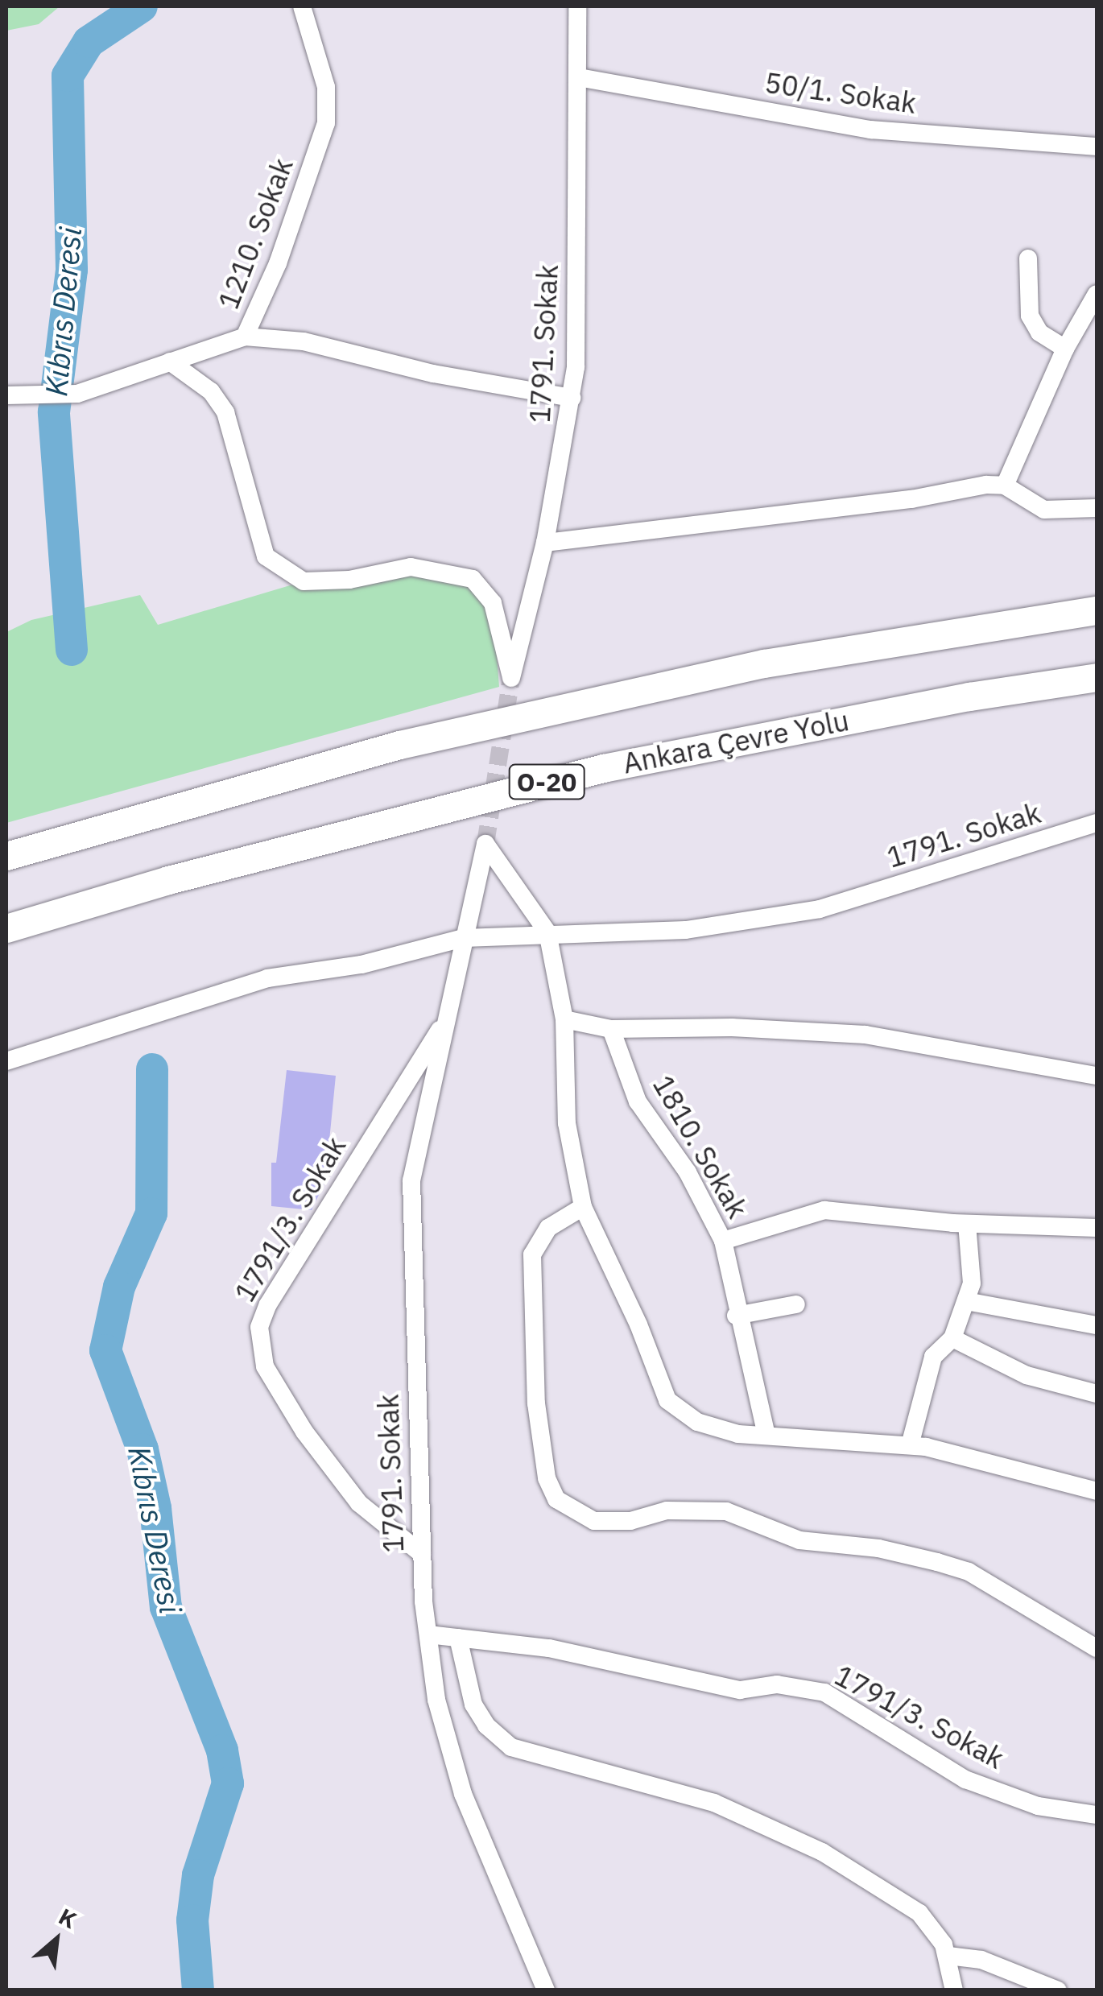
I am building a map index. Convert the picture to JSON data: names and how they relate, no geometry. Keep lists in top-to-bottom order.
{
  "streets": {
    "highway": ["Ankara Çevre Yolu", "O-20"],
    "street": [
      "50/1. Sokak",
      "1210. Sokak",
      "1791. Sokak",
      "1810. Sokak",
      "1791/3. Sokak"
    ]
  },
  "crossings": [
    ["50/1. Sokak", "1791. Sokak"],
    ["1210. Sokak", "1791. Sokak"],
    ["1791. Sokak", "1791/3. Sokak"]
  ],
  "water": ["Kıbrıs Deresi"],
  "north": "top right"
}
